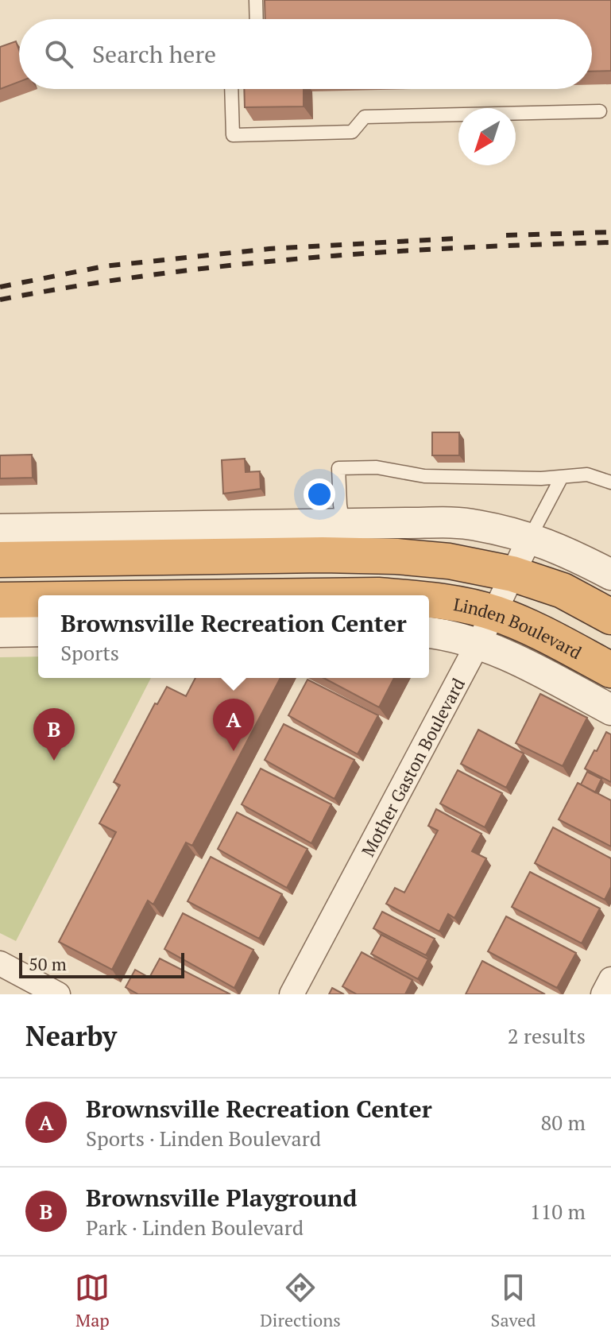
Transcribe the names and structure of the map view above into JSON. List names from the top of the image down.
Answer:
{
  "streets": {
    "highway": ["Linden Boulevard"],
    "street": ["Mother Gaston Boulevard"]
  },
  "crossings": [
    ["Linden Boulevard", "Mother Gaston Boulevard"]
  ],
  "scale_bar": "50 m",
  "north": "bottom left",
  "page": {
    "search": "Search here",
    "popup": ["Brownsville Recreation Center", "Sports"],
    "pins": ["A", "B"],
    "scale": "50 m",
    "heading": ["Nearby", "2 results"],
    "list": [
      {
        "mark": "A",
        "name": "Brownsville Recreation Center",
        "note": "Sports · Linden Boulevard",
        "value": "80 m"
      },
      {
        "mark": "B",
        "name": "Brownsville Playground",
        "note": "Park · Linden Boulevard",
        "value": "110 m"
      }
    ],
    "nav": ["Map", "Directions", "Saved"]
  }
}
